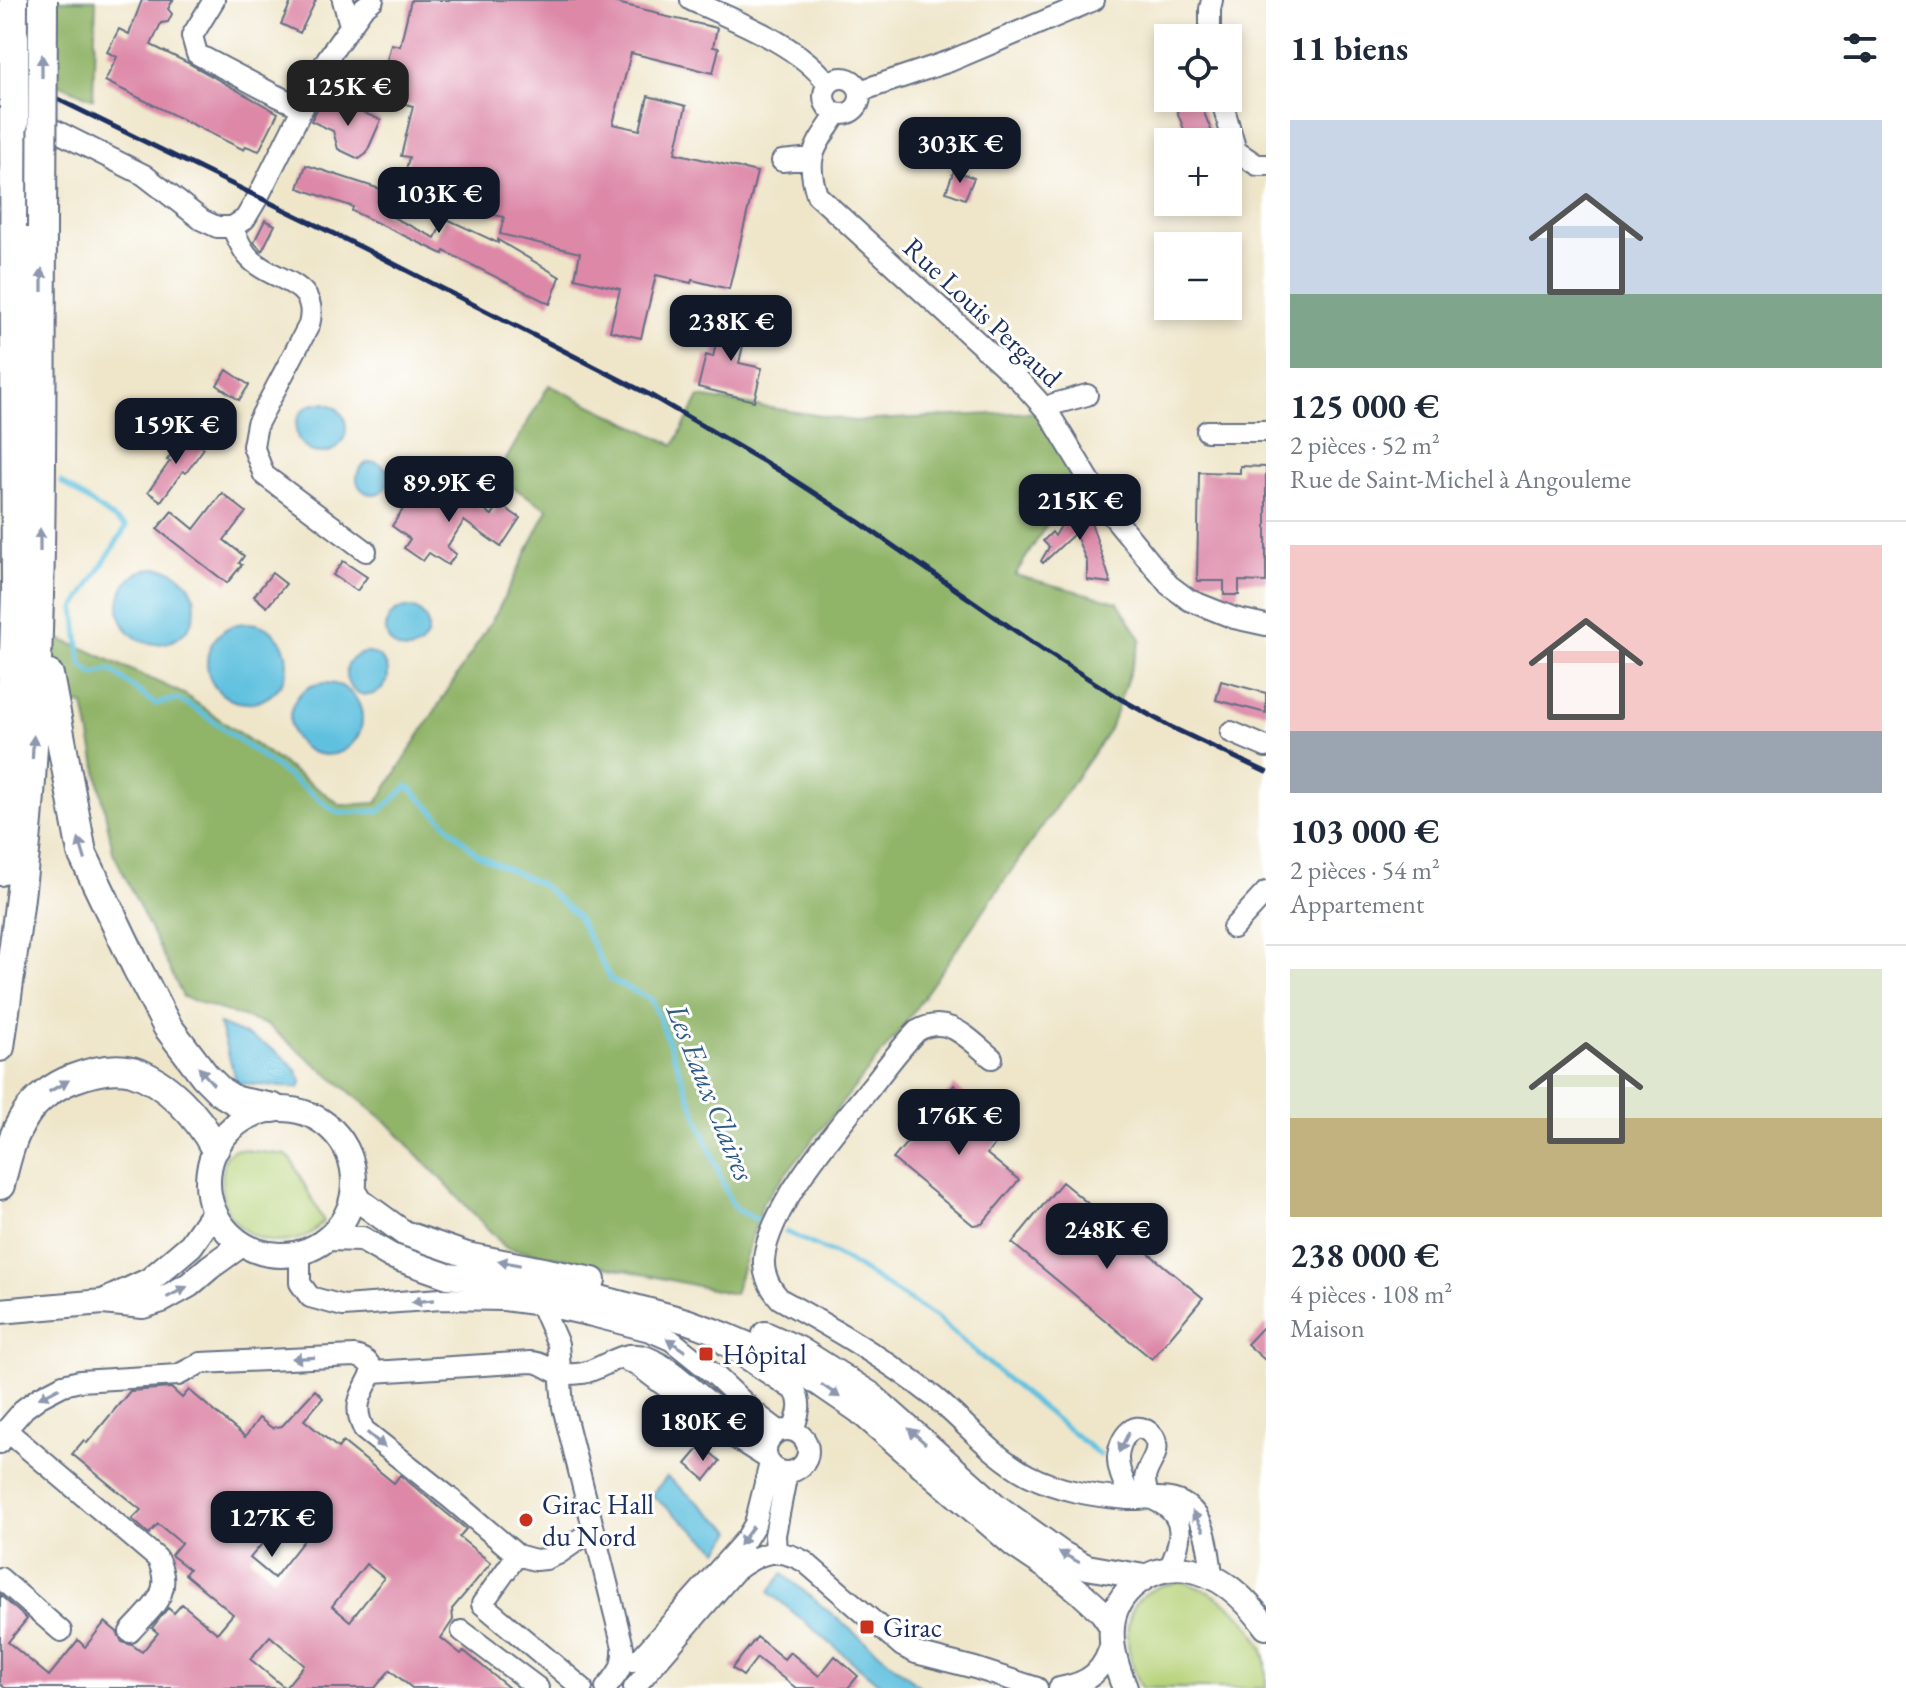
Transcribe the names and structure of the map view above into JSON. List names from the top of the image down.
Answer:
{
  "streets": {
    "street": ["Rue Louis Pergaud"]
  },
  "water": ["Les Eaux Claires"],
  "places": {
    "transit": ["Hôpital", "Girac"],
    "other": ["Girac Hall du Nord"]
  },
  "page": {
    "heading": "11 biens",
    "map_buttons": ["+", "−"],
    "price": [
      "125K €",
      "303K €",
      "103K €",
      "238K €",
      "159K €",
      "89.9K €",
      "215K €",
      "176K €",
      "248K €",
      "180K €",
      "127K €"
    ],
    "list": [
      {
        "name": "125 000 €",
        "note": "2 pièces · 52 m² · Rue de Saint-Michel à Angouleme"
      },
      {
        "name": "103 000 €",
        "note": "2 pièces · 54 m² · Appartement"
      },
      {
        "name": "238 000 €",
        "note": "4 pièces · 108 m² · Maison"
      }
    ]
  }
}
